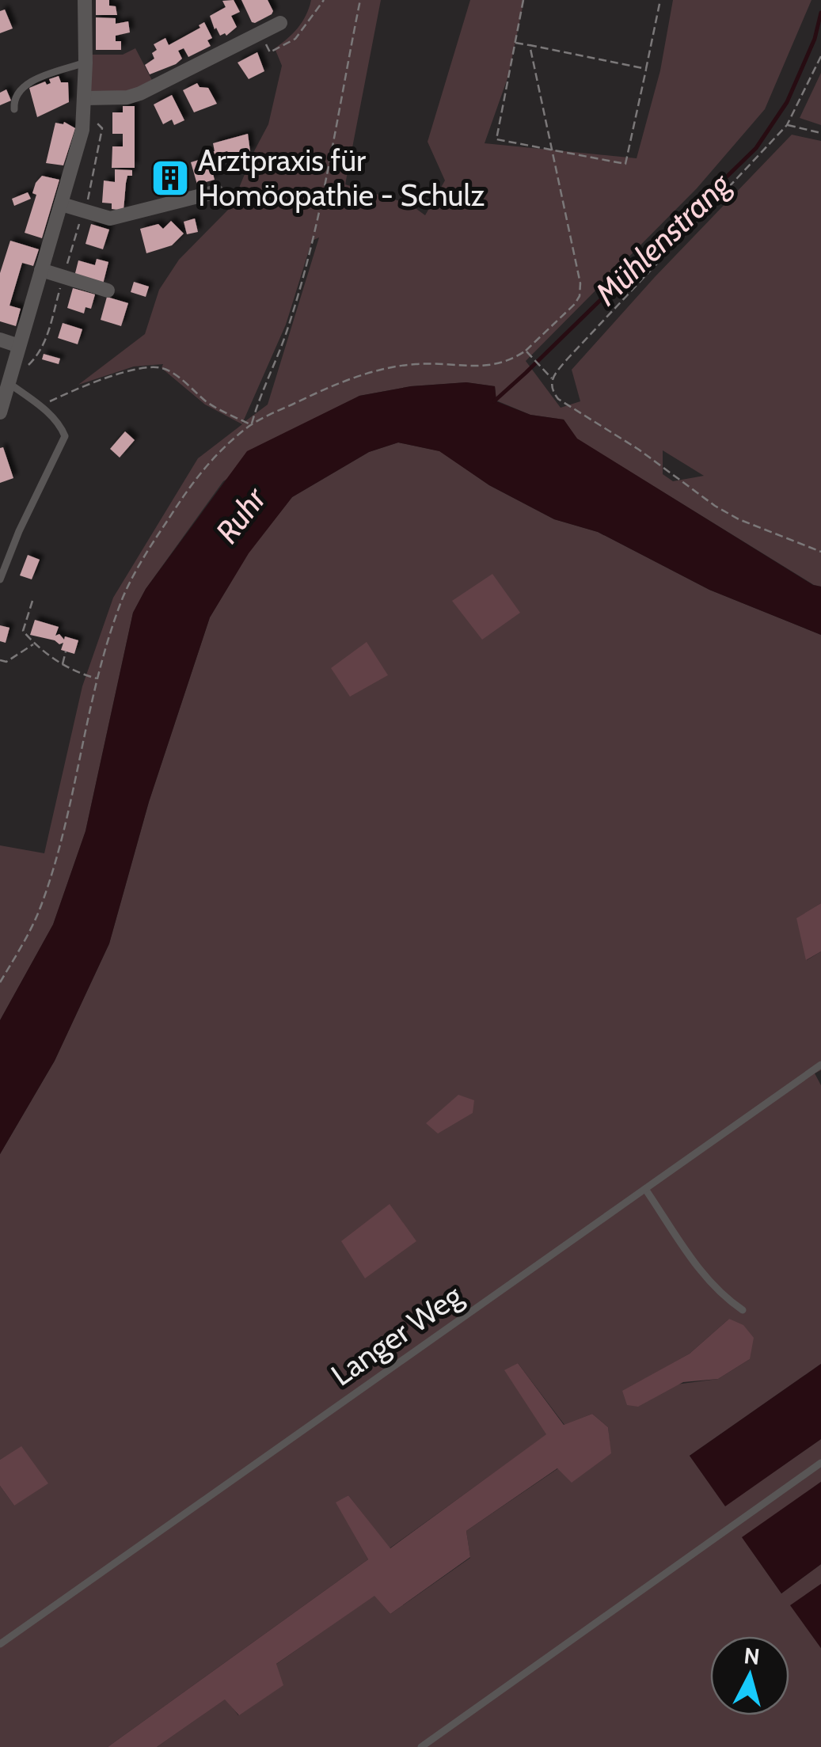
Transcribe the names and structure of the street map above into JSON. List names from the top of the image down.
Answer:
{
  "streets": {
    "lane": ["Langer Weg"]
  },
  "water": ["Mühlenstrang", "Ruhr"],
  "places": {
    "building": ["Arztpraxis für Homöopathie - Schulz"]
  },
  "north": "top"
}
